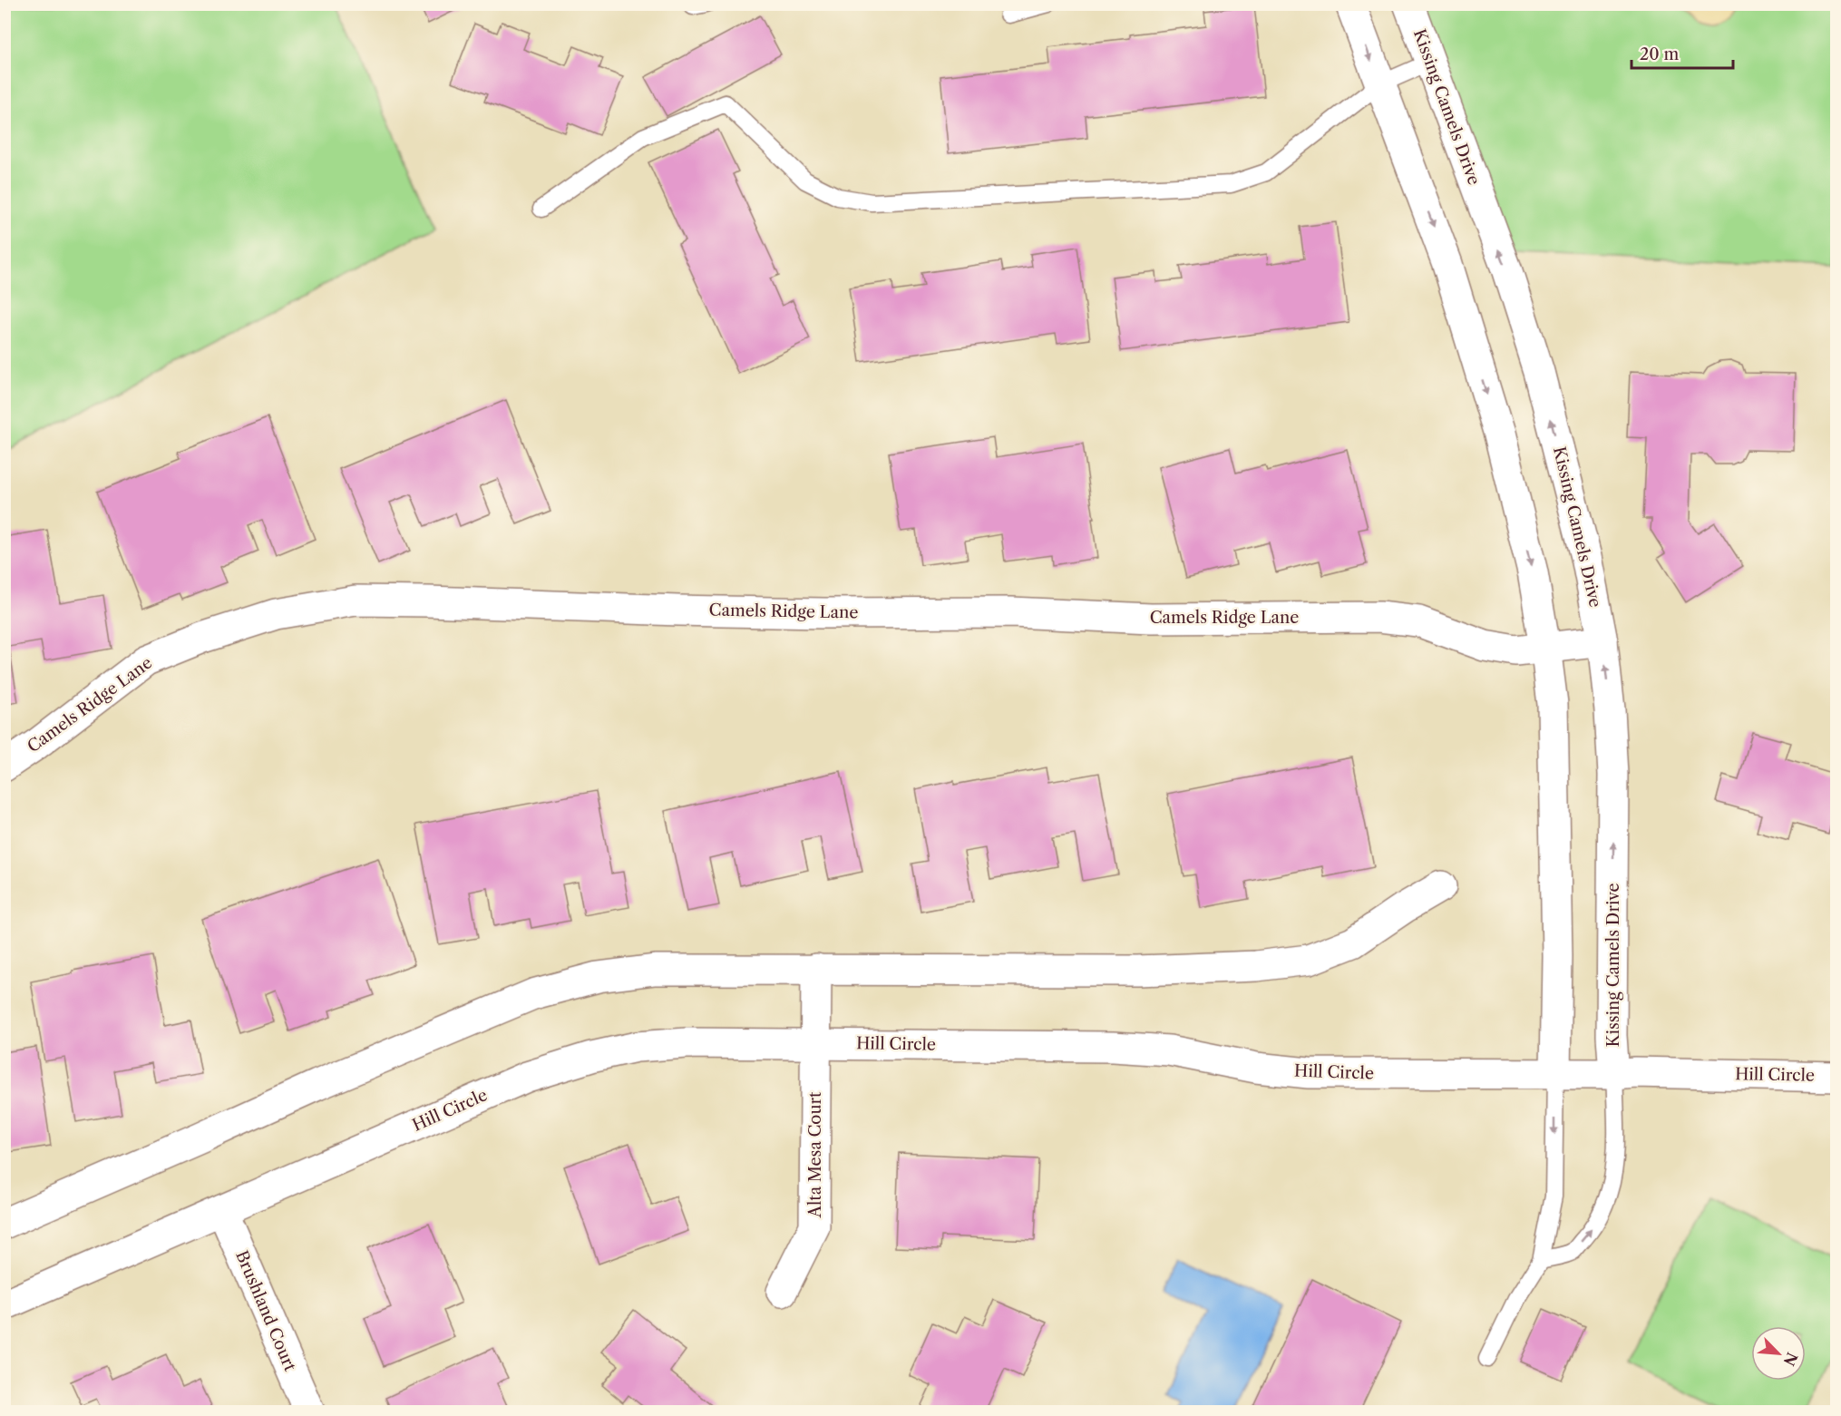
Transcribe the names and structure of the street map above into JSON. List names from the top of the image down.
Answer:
{
  "streets": {
    "street": [
      "Kissing Camels Drive",
      "Camels Ridge Lane",
      "Hill Circle",
      "Alta Mesa Court",
      "Brushland Court"
    ]
  },
  "crossings": [
    ["Kissing Camels Drive", "Camels Ridge Lane"],
    ["Kissing Camels Drive", "Hill Circle"],
    ["Hill Circle", "Alta Mesa Court"],
    ["Hill Circle", "Brushland Court"]
  ],
  "scale_bar": "20 m",
  "north": "bottom right"
}
